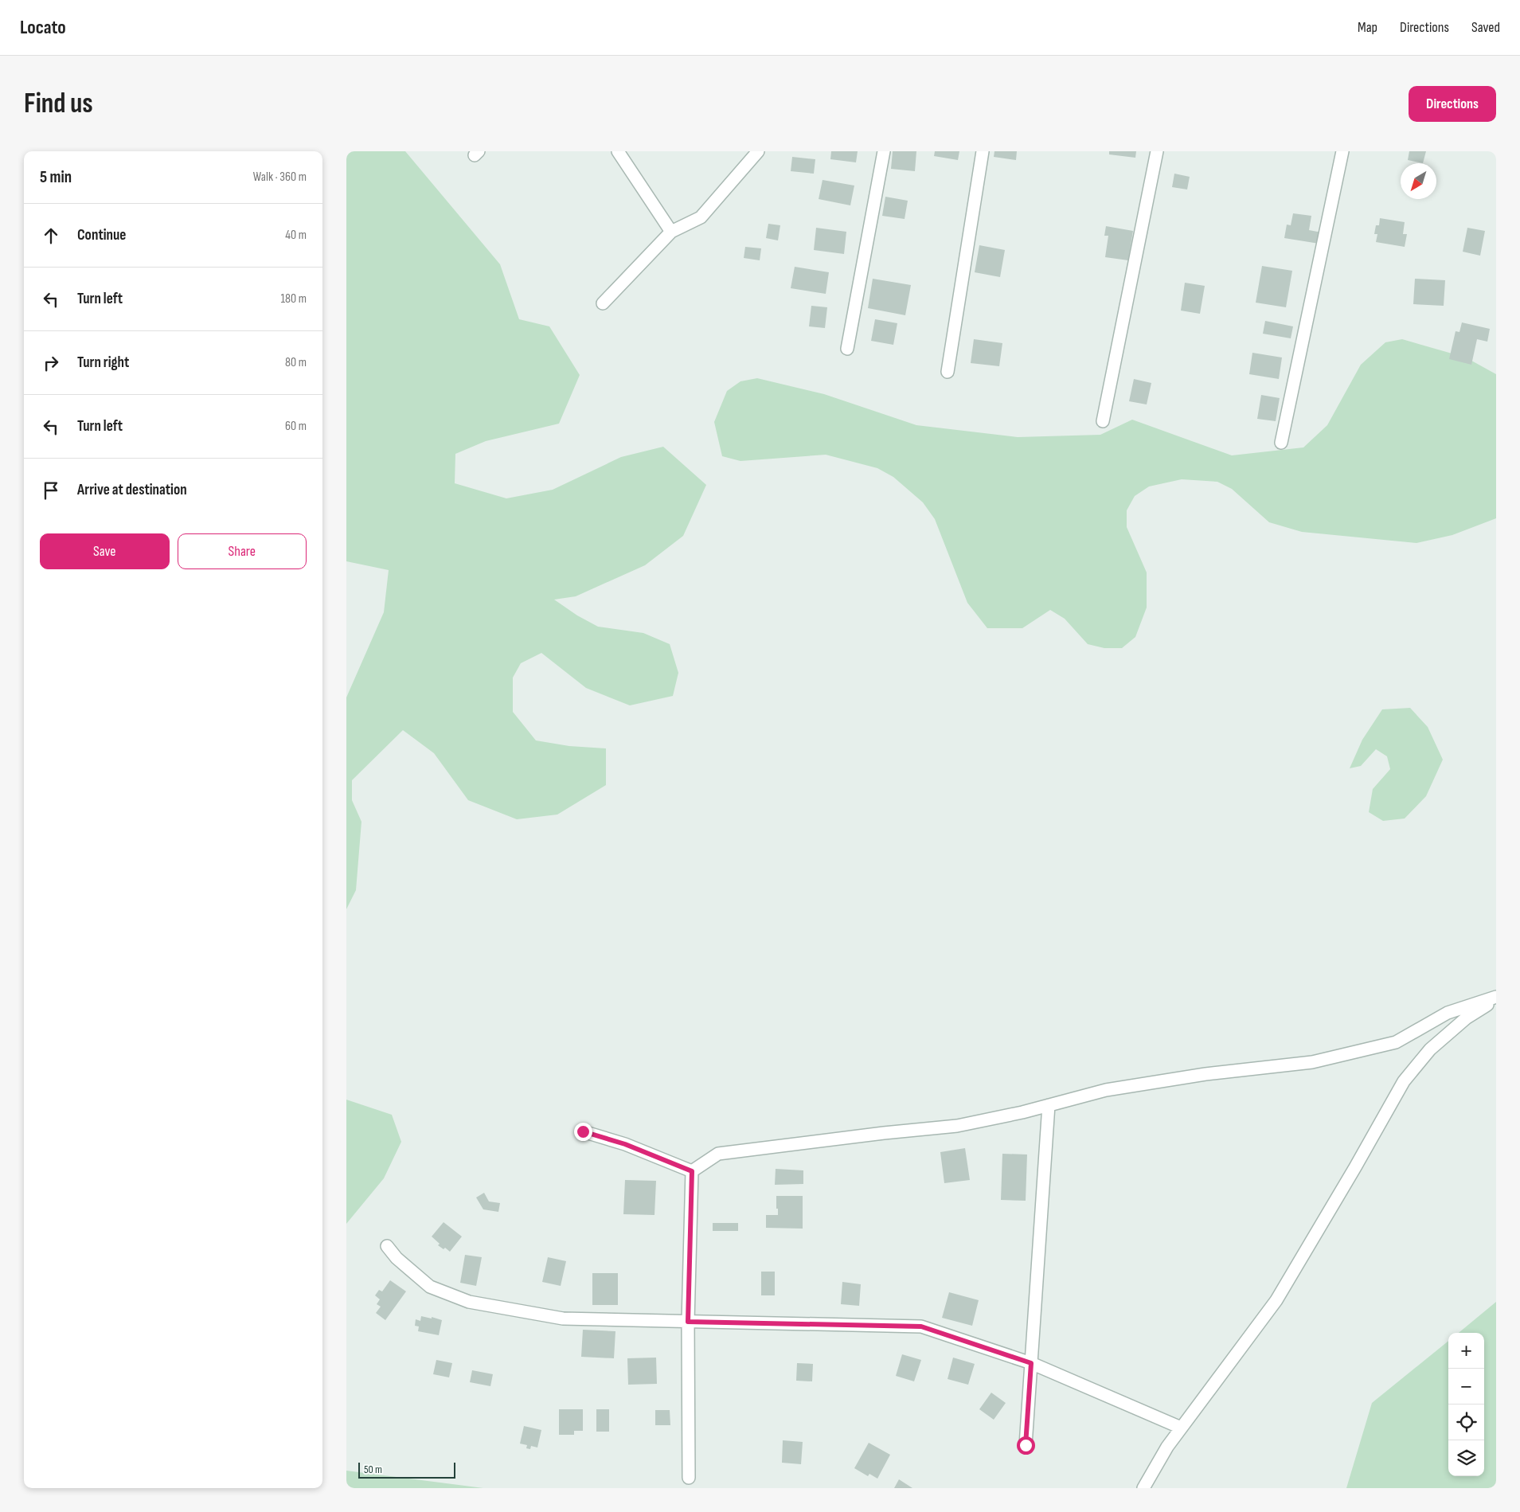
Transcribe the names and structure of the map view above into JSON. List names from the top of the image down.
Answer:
{
  "scale_bar": "50 m",
  "north": "bottom left",
  "page": {
    "header": "Locato",
    "nav": ["Map", "Directions", "Saved"],
    "buttons": [
      "Directions",
      ["Save", "Share"]
    ],
    "title": "Find us",
    "heading": ["5 min", "Walk · 360 m"],
    "list": [
      ["Continue", "40 m"],
      ["Turn left", "180 m"],
      ["Turn right", "80 m"],
      ["Turn left", "60 m"],
      "Arrive at destination"
    ],
    "map_buttons": ["+", "−"],
    "scale": "50 m"
  }
}
